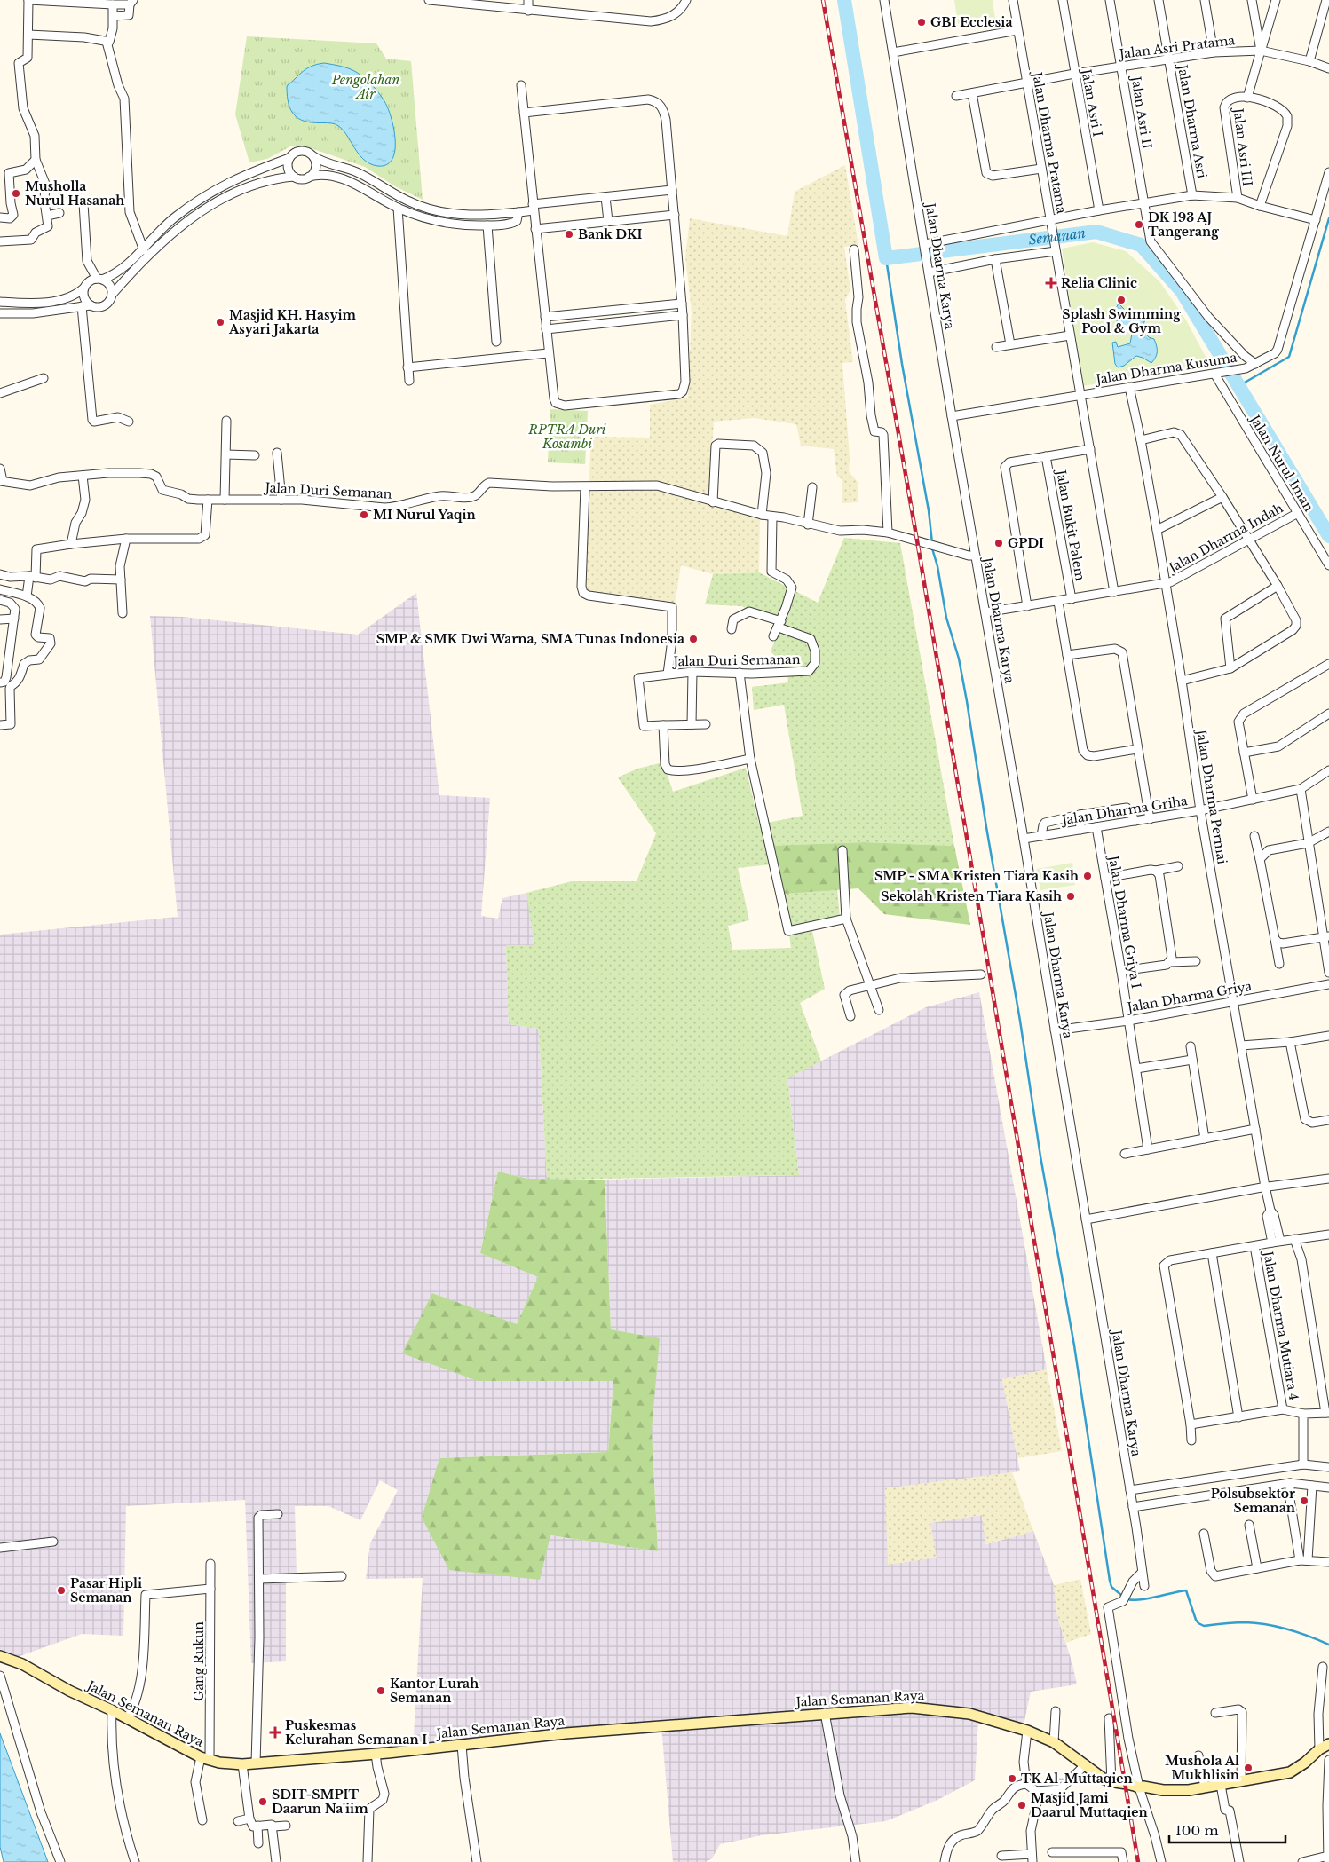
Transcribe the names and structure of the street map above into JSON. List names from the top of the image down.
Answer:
{
  "streets": {
    "street": [
      "Jalan Asri Pratama",
      "Jalan Asri I",
      "Jalan Asri II",
      "Jalan Dharma Asri",
      "Jalan Dharma Pratama",
      "Jalan Asri III",
      "Jalan Dharma Karya",
      "Jalan Dharma Kusuma",
      "Jalan Nurul Iman",
      "Jalan Duri Semanan",
      "Jalan Bukit Palem",
      "Jalan Dharma Indah",
      "Jalan Dharma Permai",
      "Jalan Dharma Griha",
      "Jalan Dharma Griya I",
      "Jalan Dharma Griya",
      "Jalan Dharma Mutiara 4",
      "Gang Rukun",
      "Jalan Semanan Raya"
    ]
  },
  "crossings": [
    ["Jalan Asri Pratama", "Jalan Asri I"],
    ["Jalan Asri Pratama", "Jalan Asri II"],
    ["Jalan Asri Pratama", "Jalan Dharma Asri"],
    ["Jalan Asri Pratama", "Jalan Dharma Pratama"],
    ["Jalan Asri I", "Jalan Dharma Asri"],
    ["Jalan Asri II", "Jalan Dharma Asri"],
    ["Jalan Asri II", "Jalan Dharma Kusuma"],
    ["Jalan Dharma Asri", "Jalan Dharma Pratama"],
    ["Jalan Dharma Asri", "Jalan Asri III"],
    ["Jalan Dharma Asri", "Jalan Dharma Karya"],
    ["Jalan Dharma Asri", "Jalan Dharma Kusuma"],
    ["Jalan Dharma Pratama", "Jalan Dharma Kusuma"],
    ["Jalan Dharma Pratama", "Jalan Bukit Palem"],
    ["Jalan Dharma Karya", "Jalan Dharma Kusuma"],
    ["Jalan Dharma Karya", "Jalan Bukit Palem"],
    ["Jalan Dharma Karya", "Jalan Dharma Griha"],
    ["Jalan Dharma Karya", "Jalan Dharma Griya"],
    ["Jalan Dharma Kusuma", "Jalan Nurul Iman"],
    ["Jalan Dharma Kusuma", "Jalan Dharma Permai"],
    ["Jalan Nurul Iman", "Jalan Dharma Indah"],
    ["Jalan Bukit Palem", "Jalan Dharma Indah"],
    ["Jalan Bukit Palem", "Jalan Dharma Permai"],
    ["Jalan Dharma Indah", "Jalan Dharma Permai"],
    ["Jalan Dharma Permai", "Jalan Dharma Griha"],
    ["Jalan Dharma Permai", "Jalan Dharma Griya"],
    ["Jalan Dharma Griha", "Jalan Dharma Griya I"],
    ["Jalan Dharma Griya I", "Jalan Dharma Griya"],
    ["Gang Rukun", "Jalan Semanan Raya"]
  ],
  "water": ["Semanan"],
  "parks": ["Pengolahan Air", "RPTRA Duri Kosambi"],
  "places": {
    "other": [
      "GBI Ecclesia",
      "Musholla Nurul Hasanah",
      "DK 193 AJ Tangerang",
      "Bank DKI",
      "Splash Swimming Pool & Gym",
      "Masjid KH. Hasyim Asyari Jakarta",
      "MI Nurul Yaqin",
      "GPDI",
      "SMP & SMK Dwi Warna, SMA Tunas Indonesia",
      "SMP - SMA Kristen Tiara Kasih",
      "Sekolah Kristen Tiara Kasih",
      "Polsubsektor Semanan",
      "Pasar Hipli Semanan",
      "Kantor Lurah Semanan",
      "Mushola Al Mukhlisin",
      "TK Al-Muttaqien",
      "SDIT-SMPIT Daarun Na'iim",
      "Masjid Jami Daarul Muttaqien"
    ],
    "health": ["Relia Clinic", "Puskesmas Kelurahan Semanan I"]
  },
  "scale_bar": "100 m"
}
